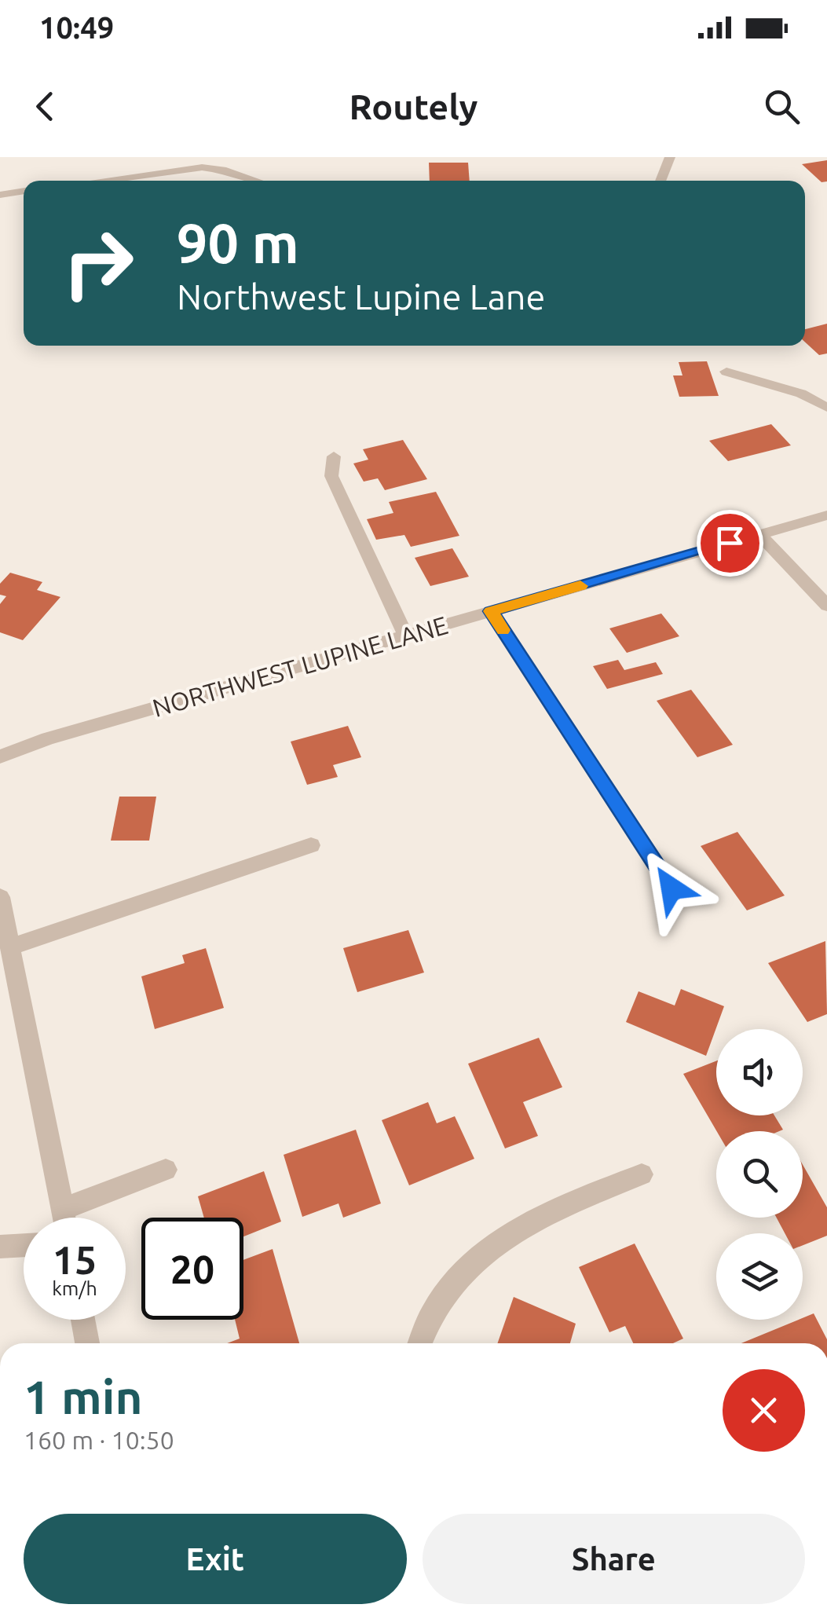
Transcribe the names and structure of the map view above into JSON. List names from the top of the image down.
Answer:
{
  "streets": {
    "street": ["NORTHWEST LUPINE LANE"]
  },
  "page": {
    "status": "10:49",
    "header": "Routely",
    "turn": ["90 m", "Northwest Lupine Lane"],
    "speed": "15 km/h",
    "limit": "20",
    "heading": ["1 min", "160 m · 10:50"],
    "buttons": ["Exit", "Share"]
  }
}
